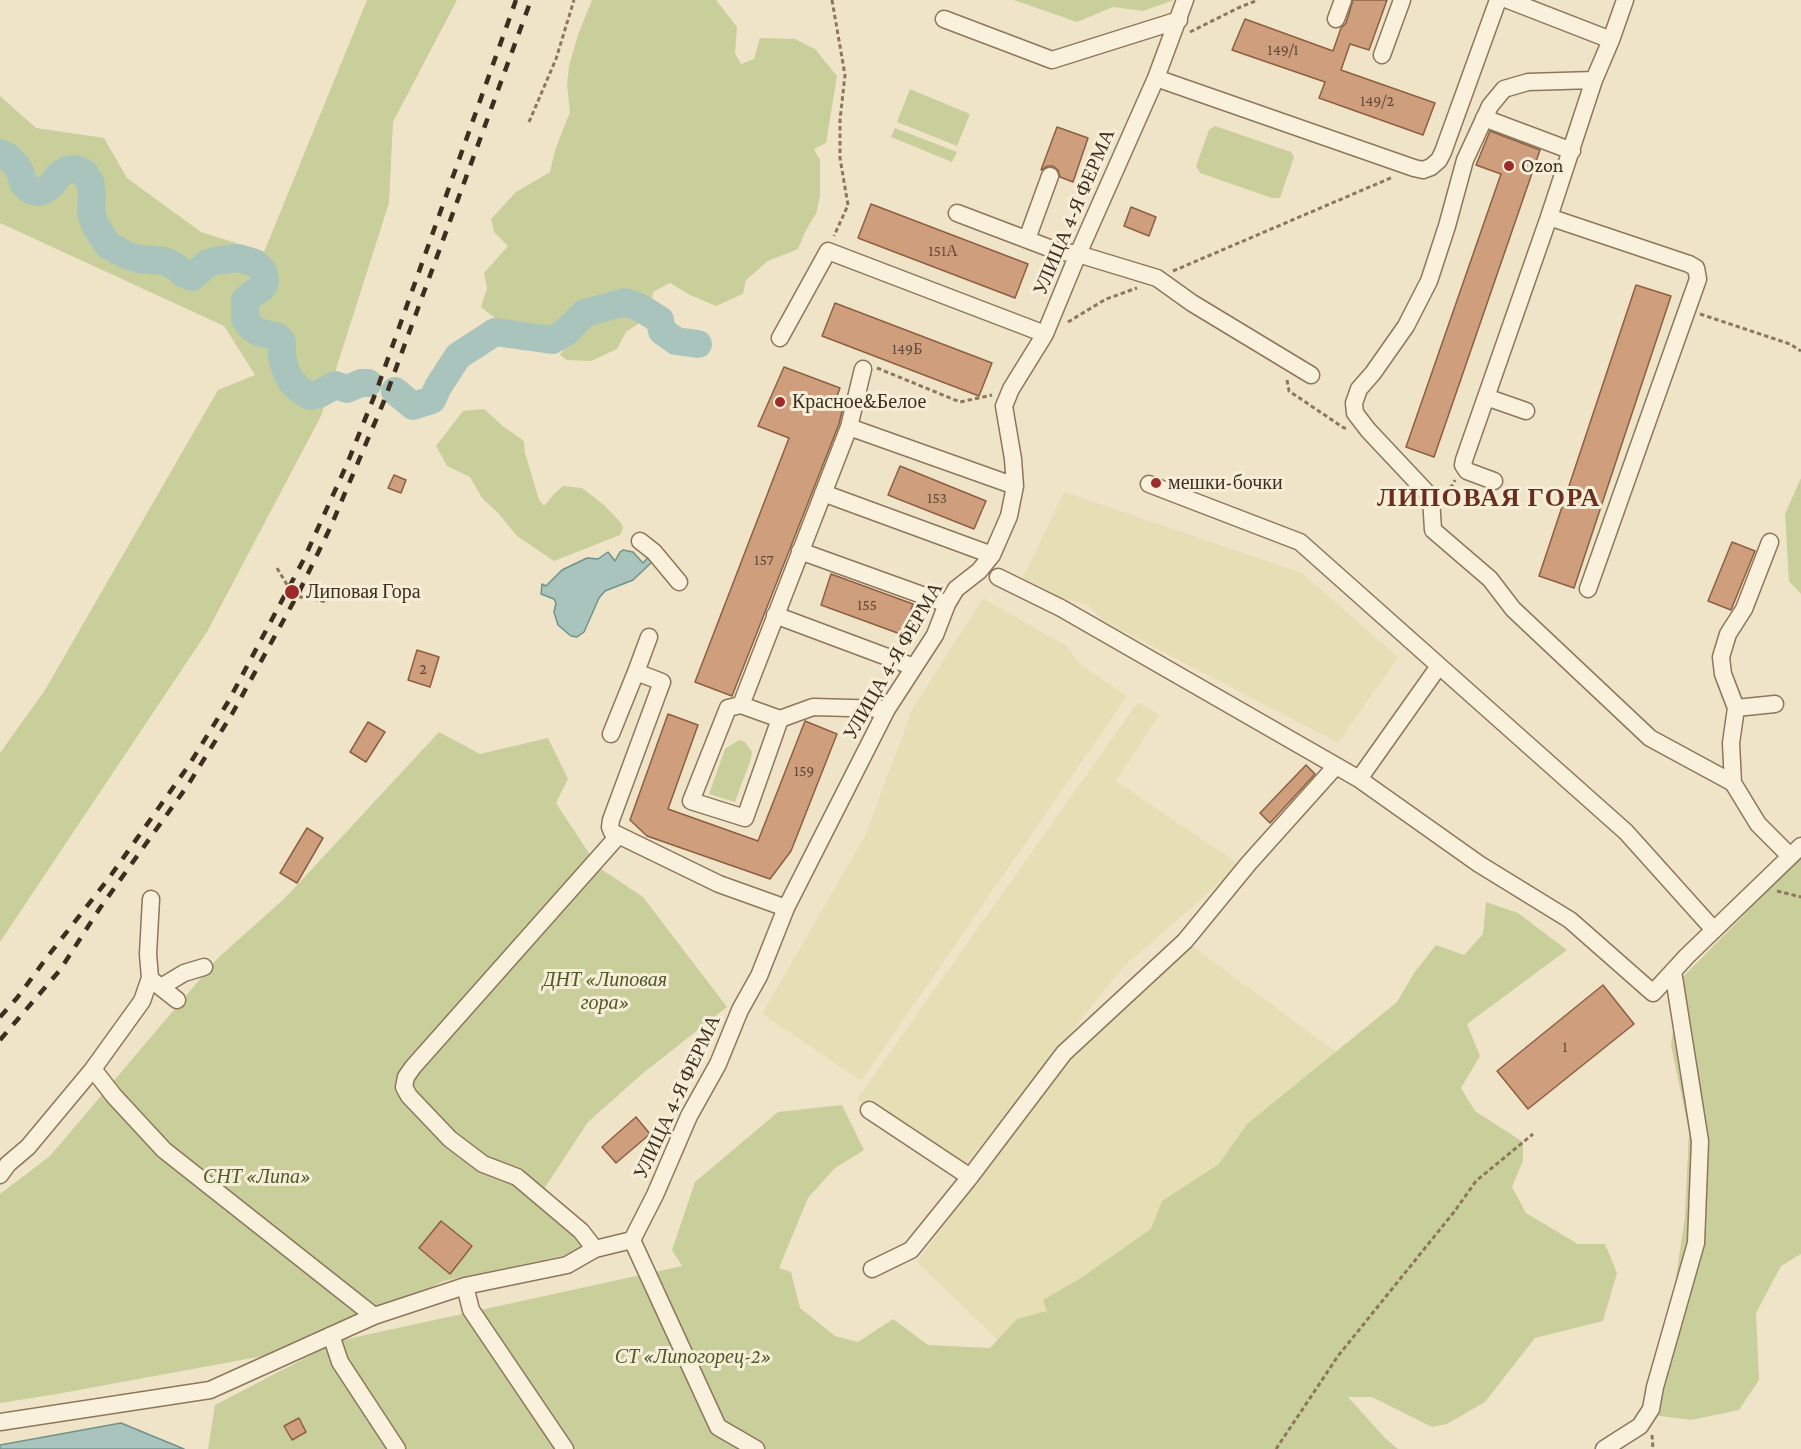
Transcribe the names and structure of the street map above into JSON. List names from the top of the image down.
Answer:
{
  "streets": {
    "street": ["УЛИЦА 4-Я ФЕРМА"]
  },
  "districts": ["ЛИПОВАЯ ГОРА"],
  "parks": ["ДНТ «Липовая гора»", "СНТ «Липа»", "СТ «Липогорец-2»"],
  "places": [
    "Ozon",
    "Красное&Белое",
    "мешки-бочки",
    "Липовая Гора"
  ],
  "house_numbers": [
    "149/1",
    "149/2",
    "151А",
    "149Б",
    "153",
    "157",
    "155",
    "2",
    "159",
    "1"
  ]
}
